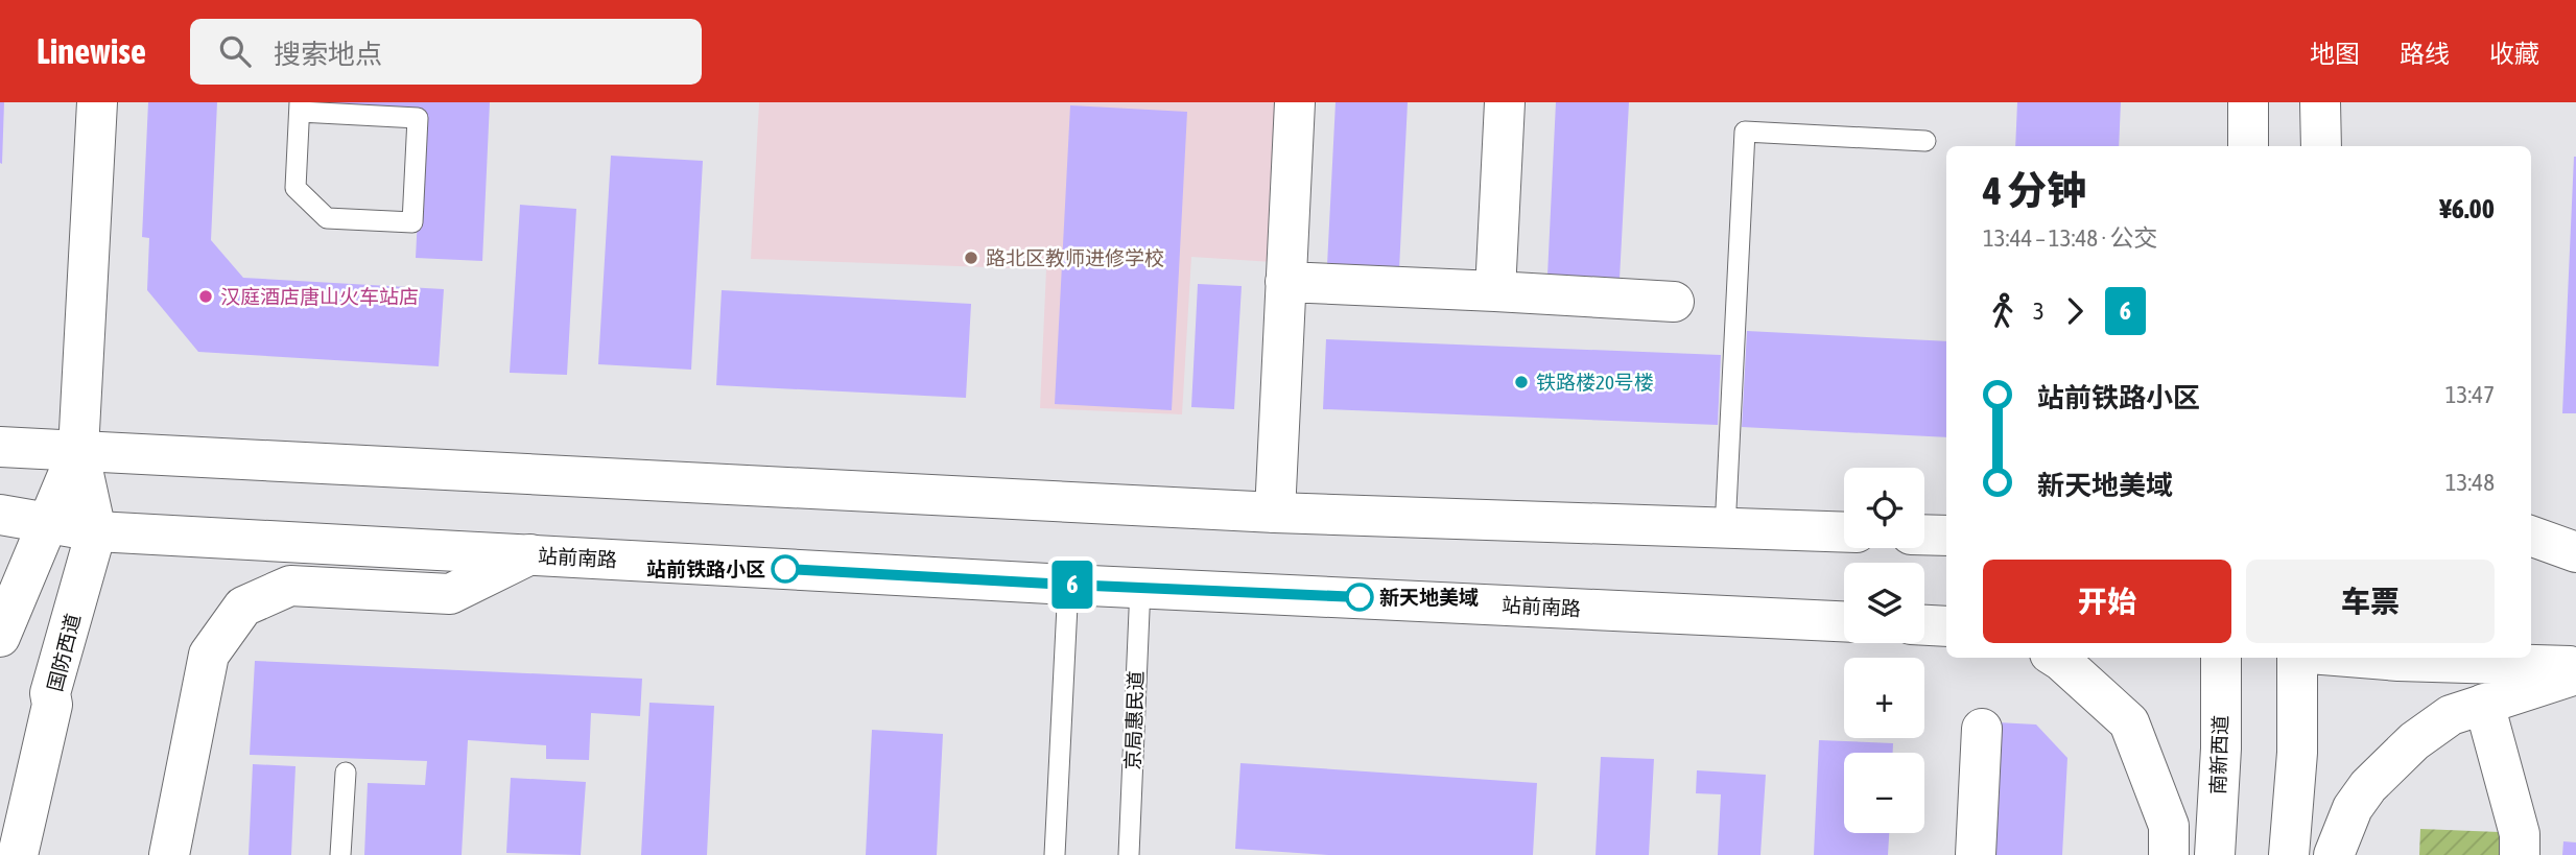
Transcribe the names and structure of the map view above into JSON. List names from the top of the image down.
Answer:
{
  "streets": {
    "main road": ["站前南路", "国防西道", "南新西道"],
    "lane": ["京局惠民道"]
  },
  "crossings": [
    ["站前南路", "国防西道"],
    ["站前南路", "京局惠民道"]
  ],
  "places": [
    "路北区教师进修学校",
    "汉庭酒店唐山火车站店",
    "铁路楼20号楼",
    "站前铁路小区",
    "新天地美域"
  ],
  "lines": ["bus line 6"],
  "page": {
    "header": "Linewise",
    "search": "搜索地点",
    "nav": ["地图", "路线", "收藏"],
    "on_map": "6",
    "heading": ["4 分钟", "13:44 – 13:48 · 公交", "¥6.00"],
    "legs": ["3", "6"],
    "list": [
      {
        "name": "站前铁路小区",
        "value": "13:47"
      },
      {
        "name": "新天地美域",
        "value": "13:48"
      }
    ],
    "map_buttons": ["+", "−"],
    "buttons": ["开始", "车票"]
  }
}
